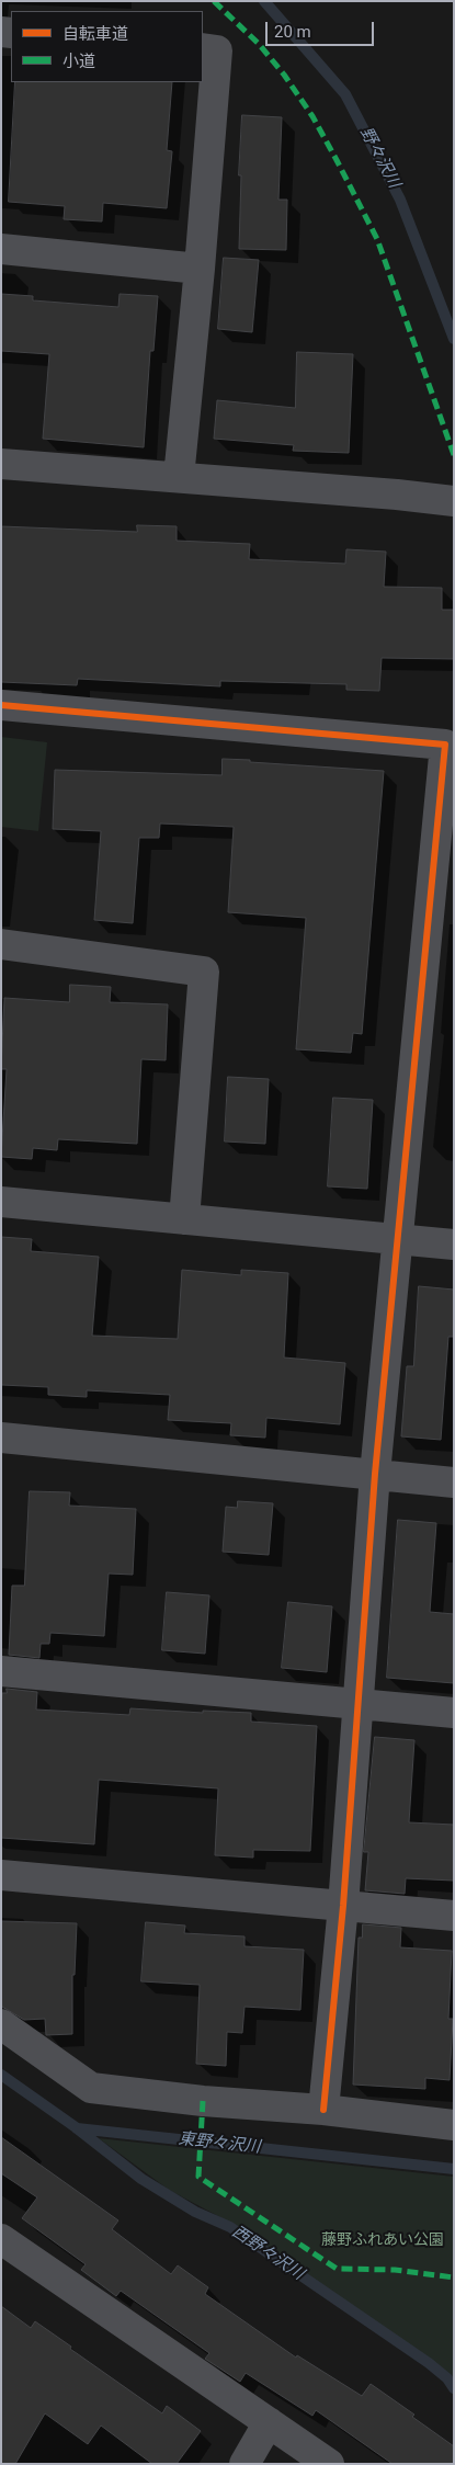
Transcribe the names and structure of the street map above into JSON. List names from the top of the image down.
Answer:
{
  "water": ["野々沢川", "東野々沢川", "西野々沢川"],
  "parks": ["藤野ふれあい公園"],
  "legend": ["自転車道", "小道"],
  "scale_bar": "20 m"
}
